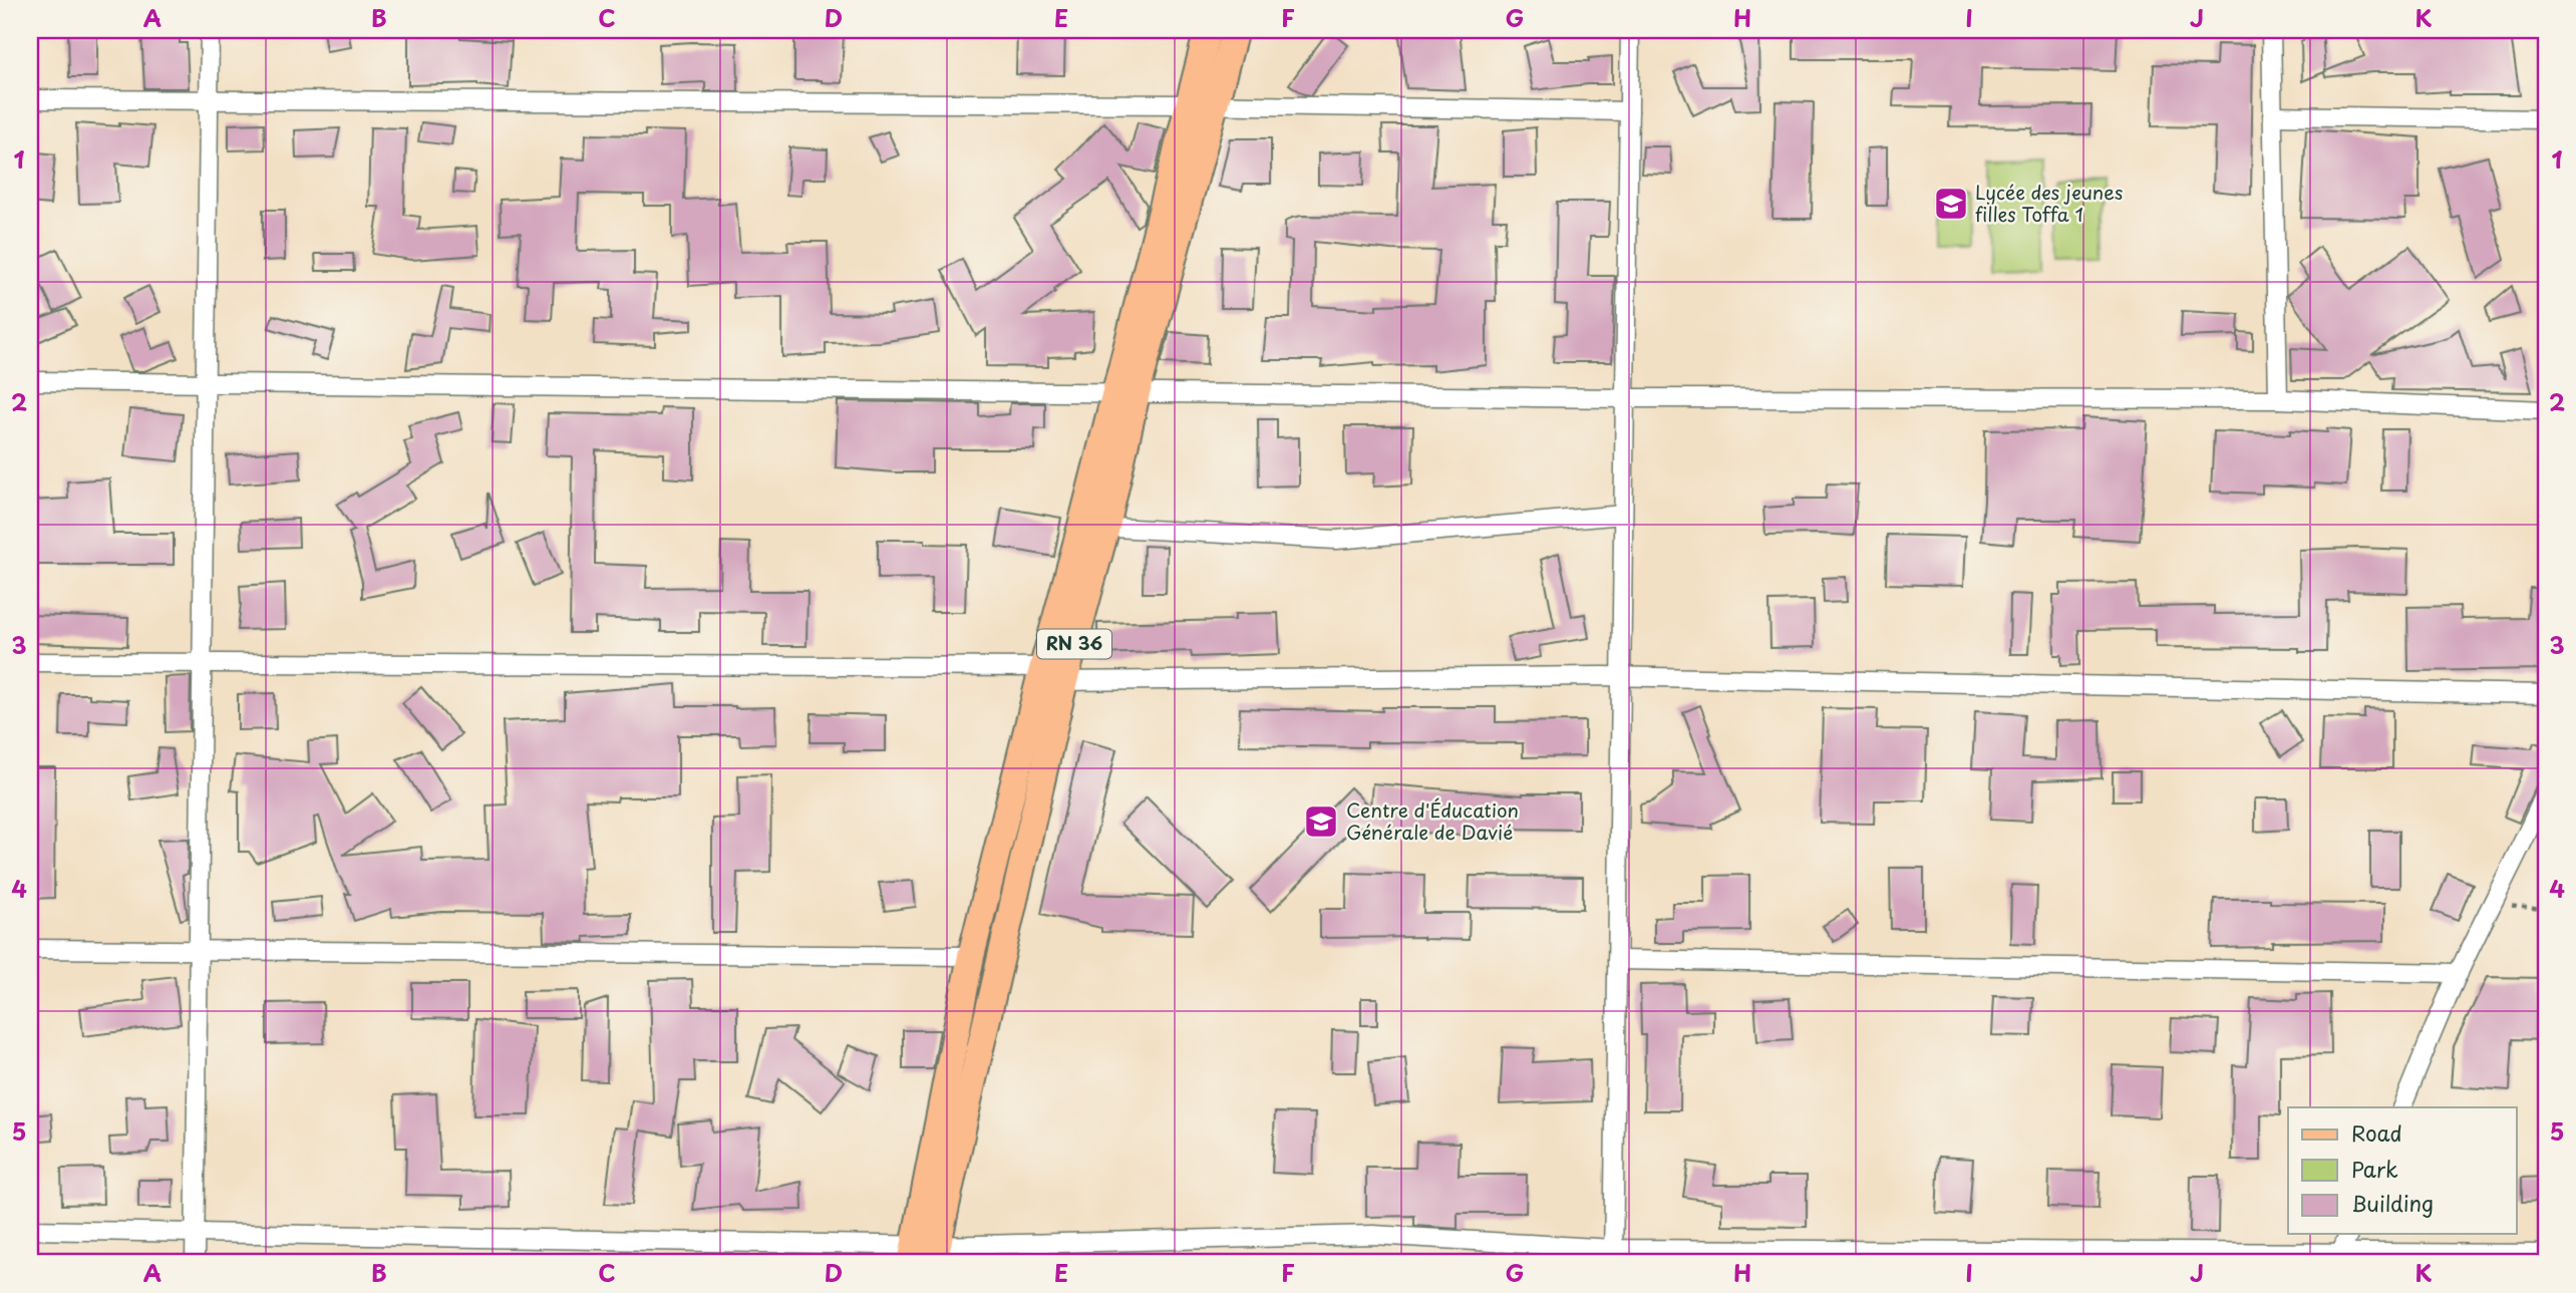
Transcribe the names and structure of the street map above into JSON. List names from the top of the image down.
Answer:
{
  "streets": {
    "main road": ["RN 36"]
  },
  "places": {
    "school or university": ["Lycée des jeunes filles Toffa 1", "Centre d'Éducation Générale de Davié"]
  },
  "legend": ["Road", "Park", "Building"],
  "grid": {
    "columns": [
      "A",
      "B",
      "C",
      "D",
      "E",
      "F",
      "G",
      "H",
      "I",
      "J",
      "K"
    ],
    "rows": [
      "1",
      "2",
      "3",
      "4",
      "5"
    ]
  }
}
